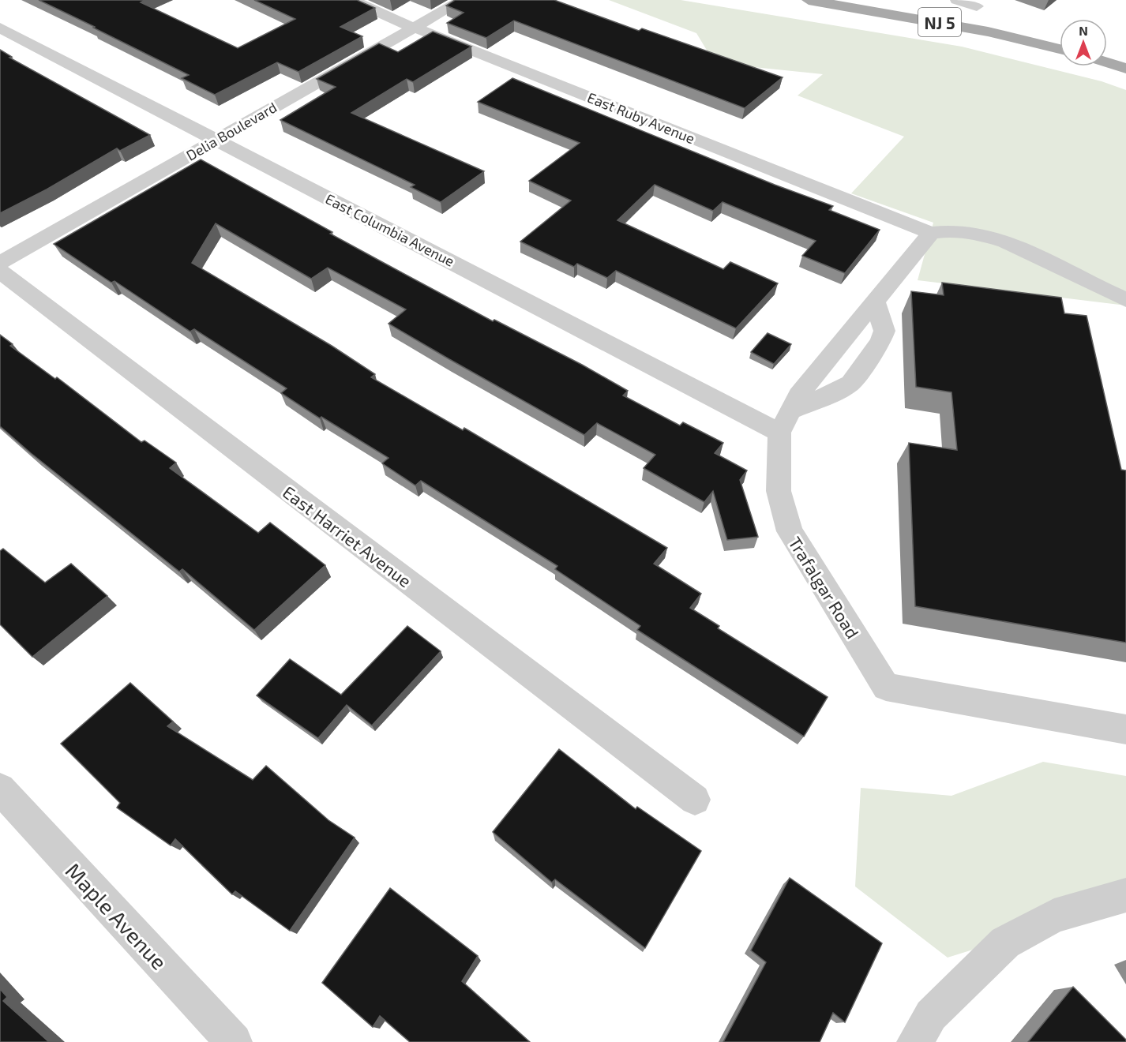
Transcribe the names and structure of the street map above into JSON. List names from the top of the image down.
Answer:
{
  "streets": {
    "main road": ["NJ 5"],
    "street": [
      "East Ruby Avenue",
      "Delia Boulevard",
      "East Columbia Avenue",
      "East Harriet Avenue",
      "Trafalgar Road",
      "Maple Avenue"
    ]
  },
  "crossings": [
    ["East Ruby Avenue", "Delia Boulevard"],
    ["Delia Boulevard", "East Columbia Avenue"],
    ["East Columbia Avenue", "Trafalgar Road"]
  ],
  "north": "top"
}
